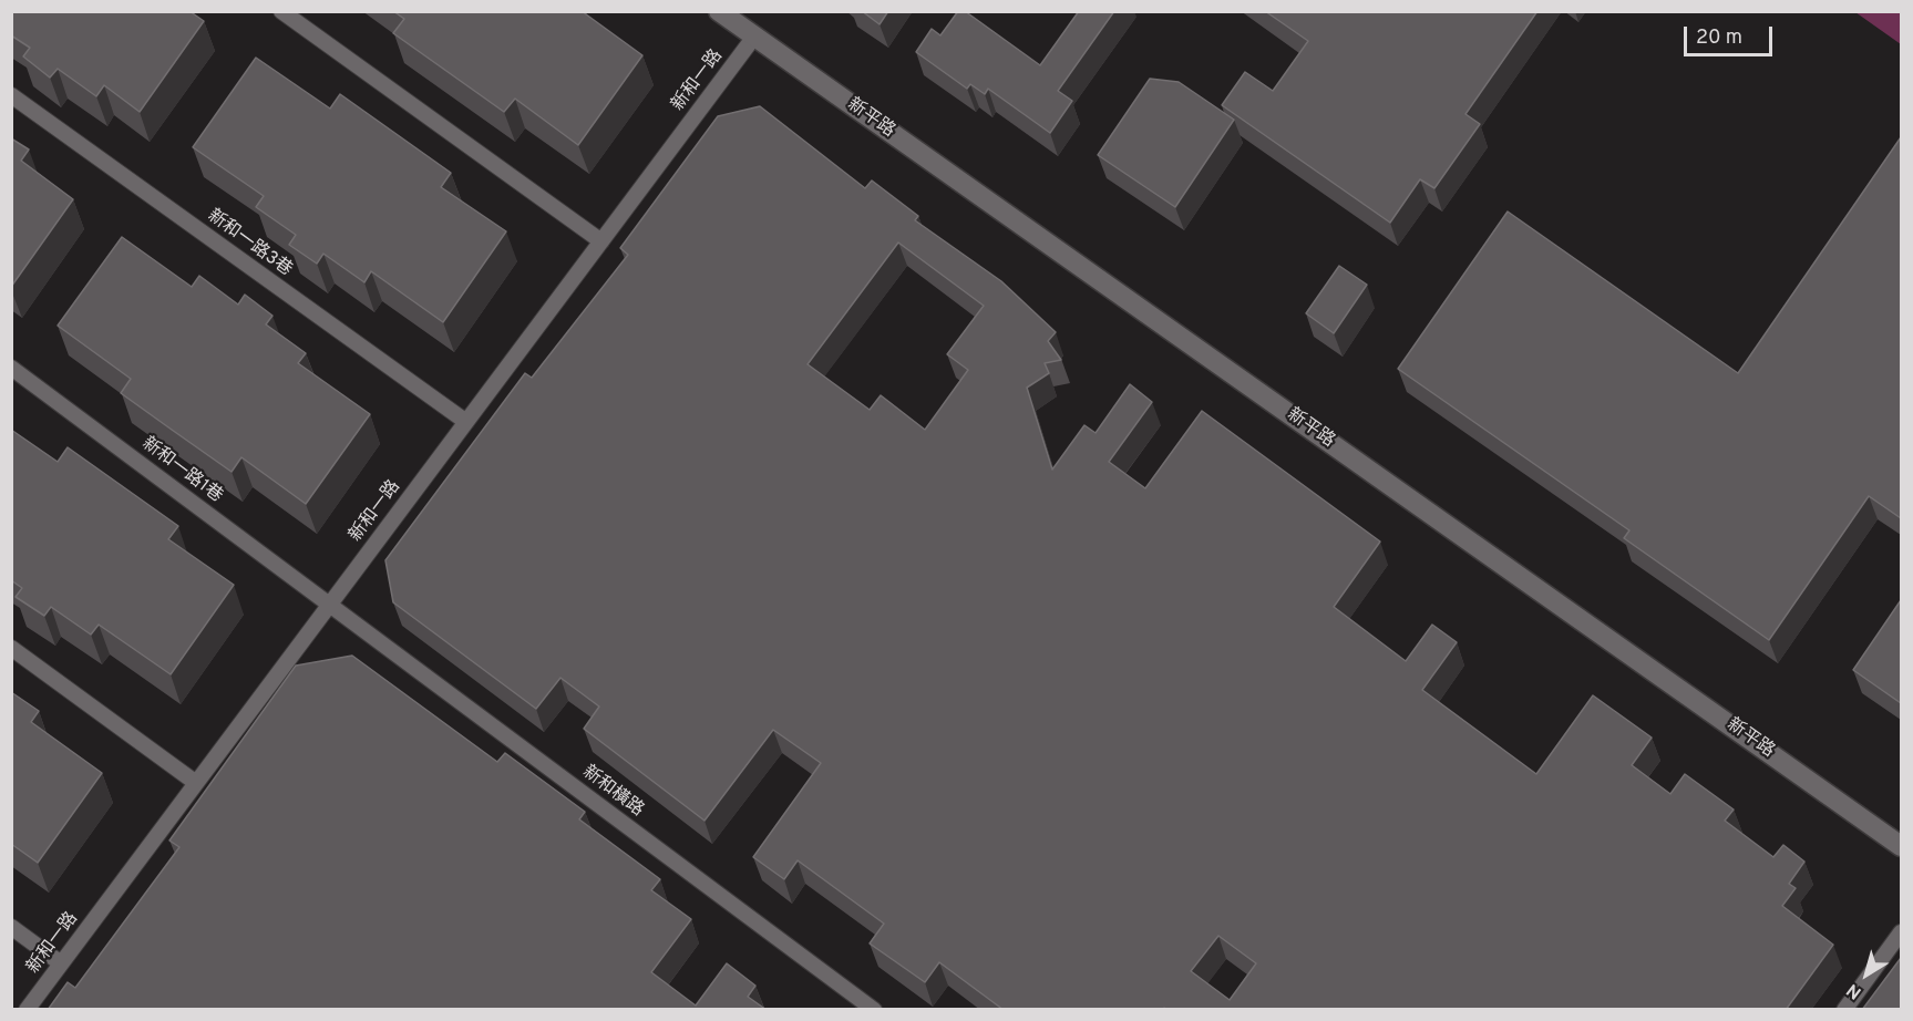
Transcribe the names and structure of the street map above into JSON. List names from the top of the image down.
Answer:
{
  "streets": {
    "street": ["新平路"],
    "lane": [
      "新和一路",
      "新和一路3巷",
      "新和一路1巷",
      "新和橫路"
    ]
  },
  "crossings": [
    ["新和一路", "新平路"],
    ["新和一路", "新和一路3巷"],
    ["新和一路", "新和一路1巷"],
    ["新和一路", "新和橫路"],
    ["新和一路1巷", "新和橫路"]
  ],
  "scale_bar": "20 m",
  "north": "bottom left"
}
